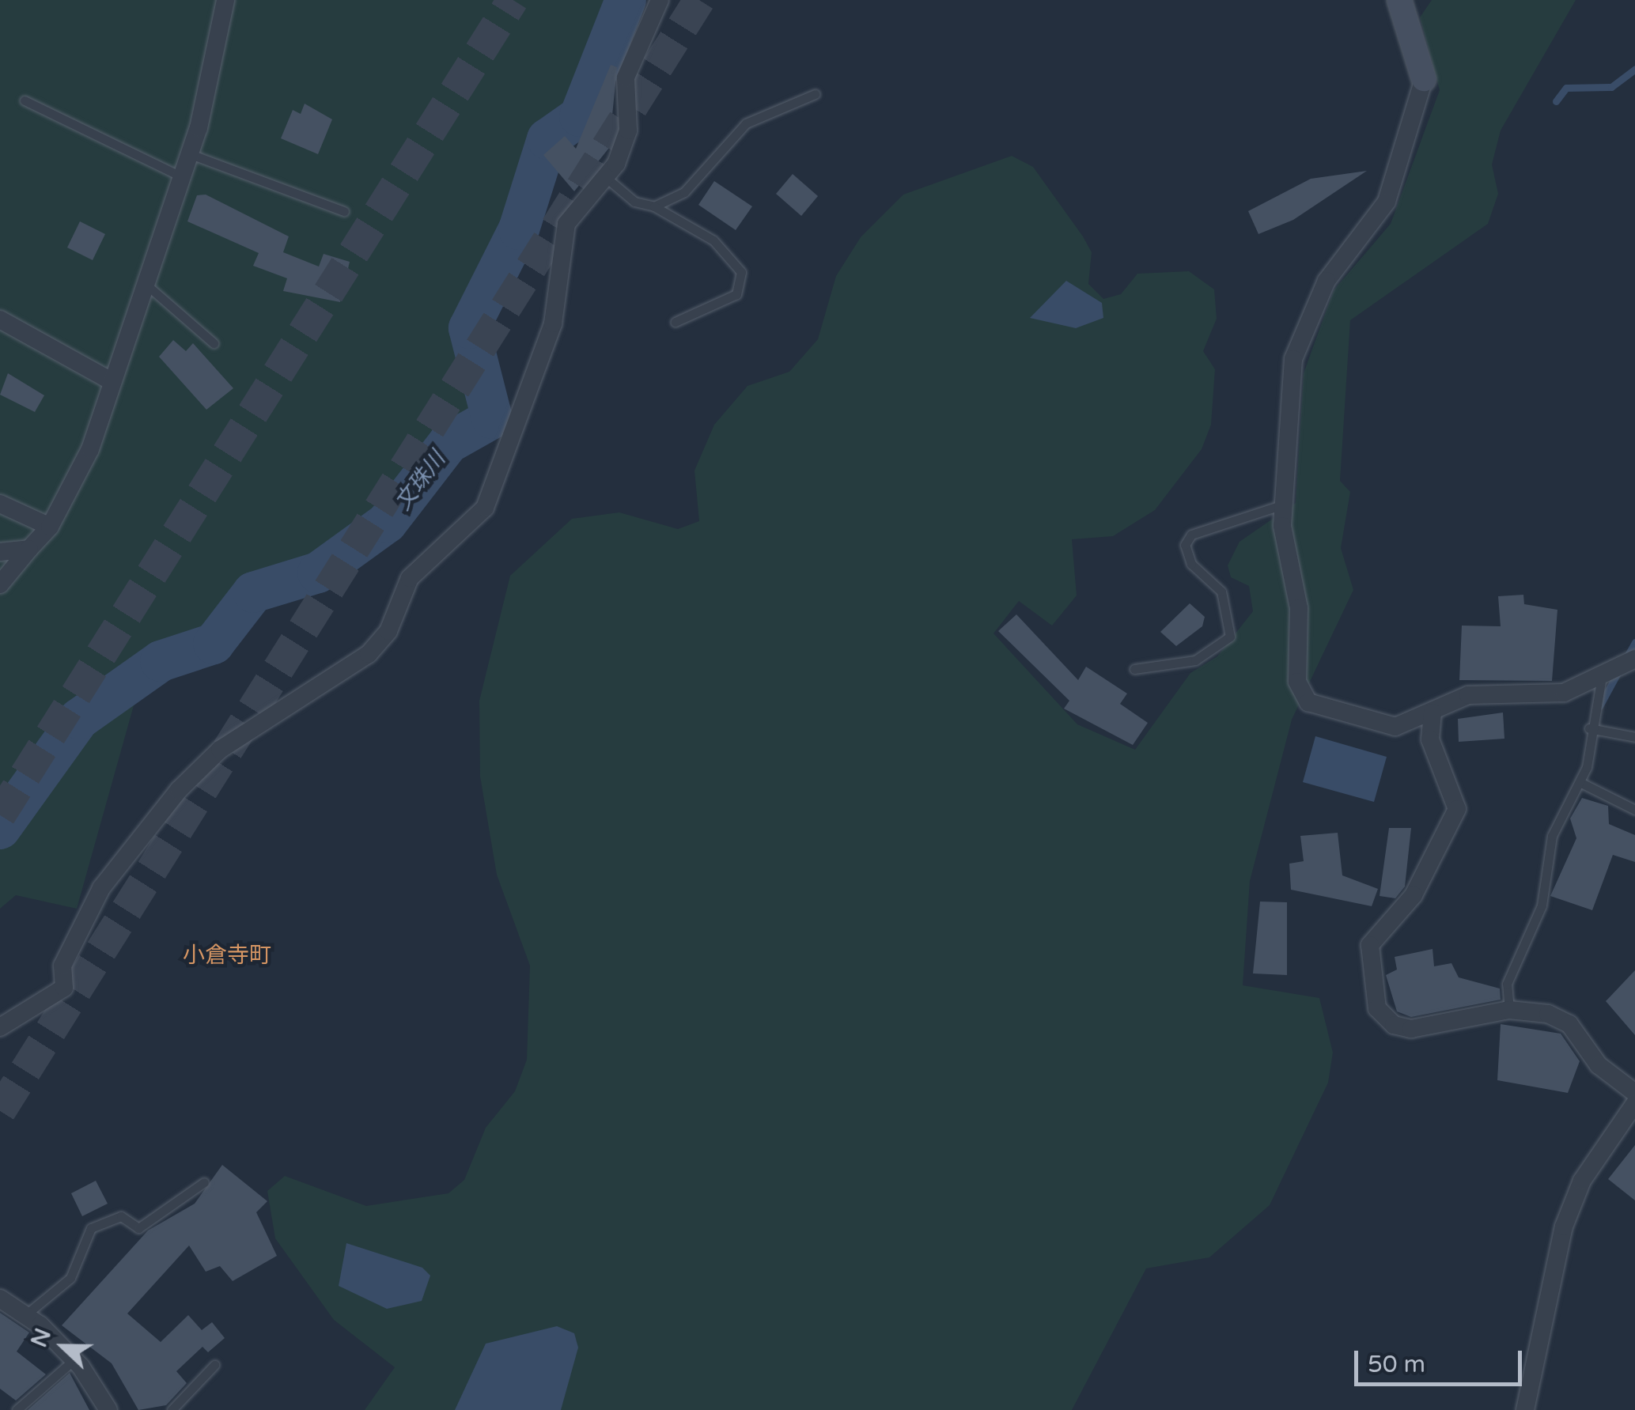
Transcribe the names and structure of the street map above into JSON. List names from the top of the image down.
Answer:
{
  "districts": ["小倉寺町"],
  "water": ["文珠川"],
  "scale_bar": "50 m",
  "north": "left"
}
